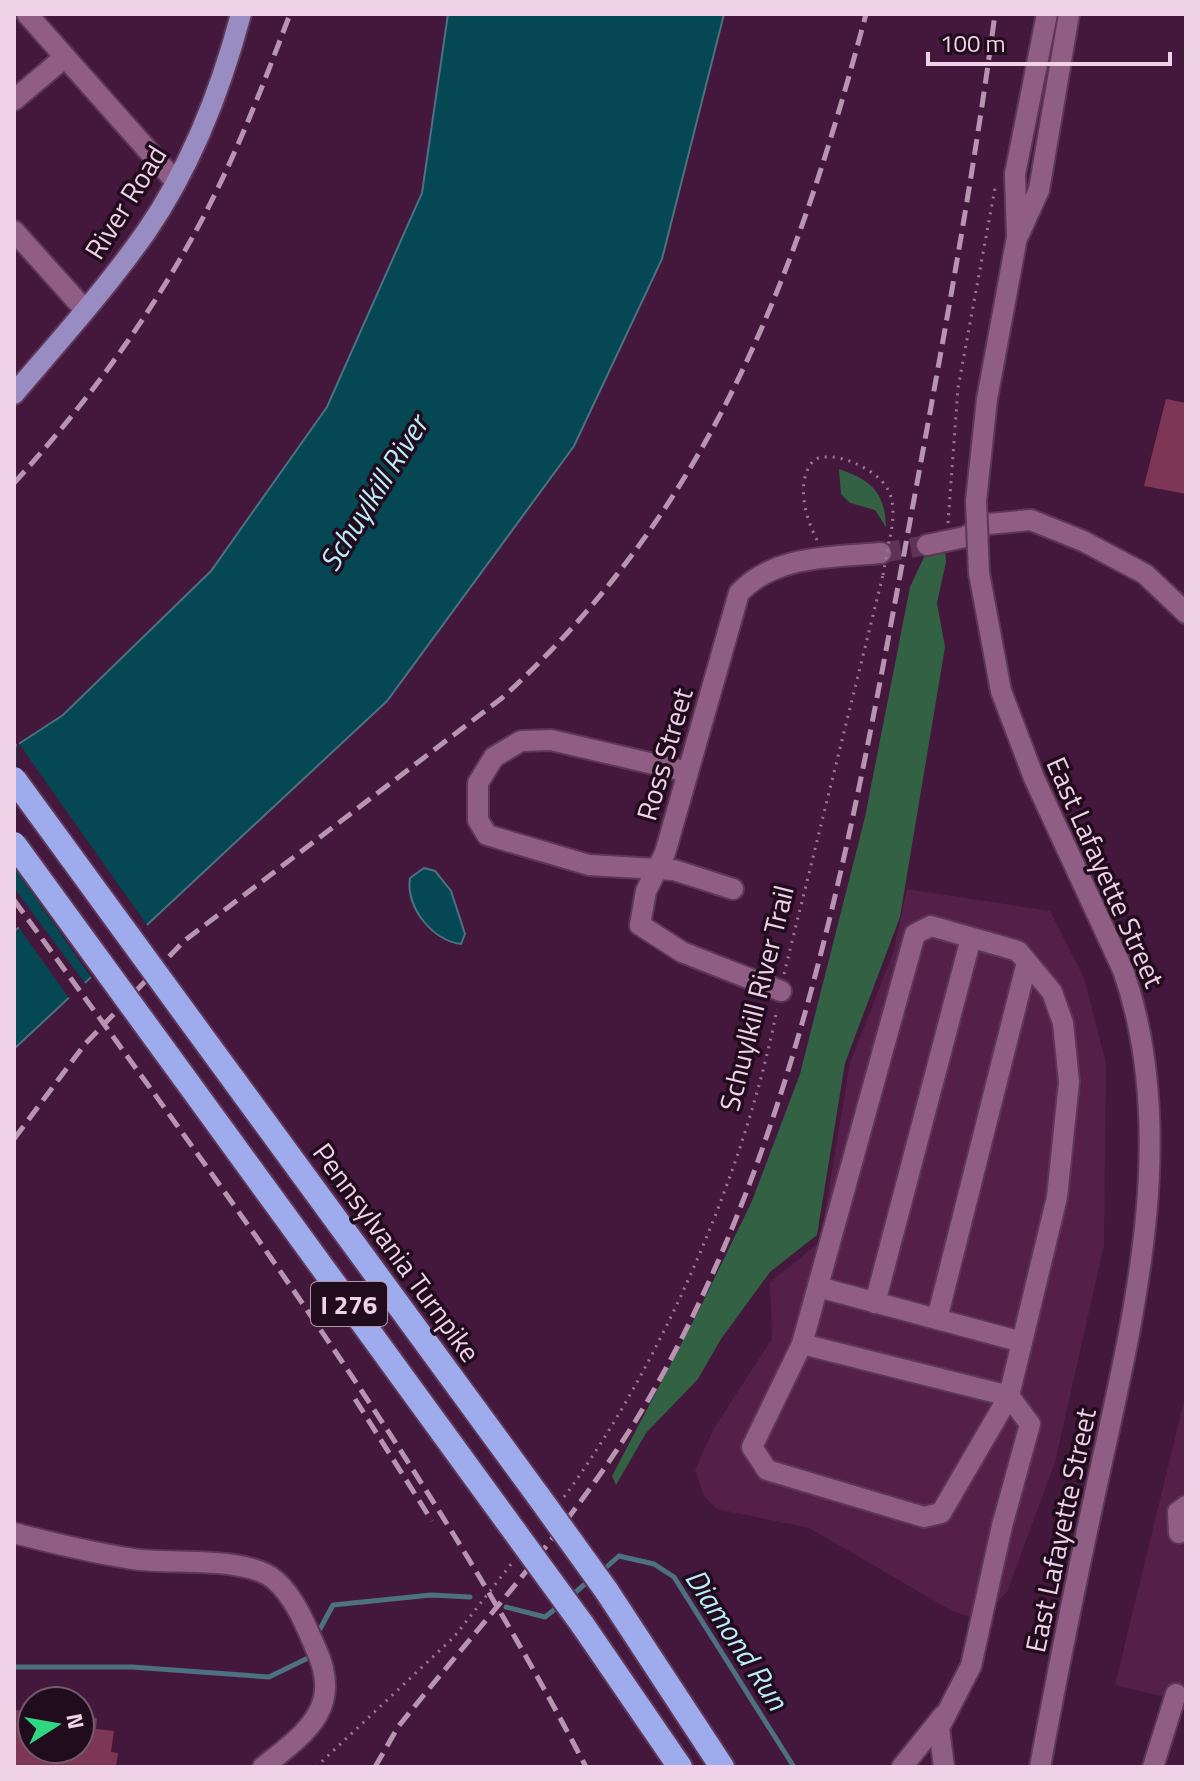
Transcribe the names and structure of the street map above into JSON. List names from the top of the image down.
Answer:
{
  "streets": {
    "highway": ["Pennsylvania Turnpike", "I 276"],
    "main road": ["River Road"],
    "street": ["Ross Street", "East Lafayette Street"],
    "path": ["Schuylkill River Trail"]
  },
  "crossings": [
    ["Ross Street", "Schuylkill River Trail"],
    ["Schuylkill River Trail", "Pennsylvania Turnpike"]
  ],
  "water": ["Schuylkill River", "Diamond Run"],
  "scale_bar": "100 m",
  "north": "right"
}
